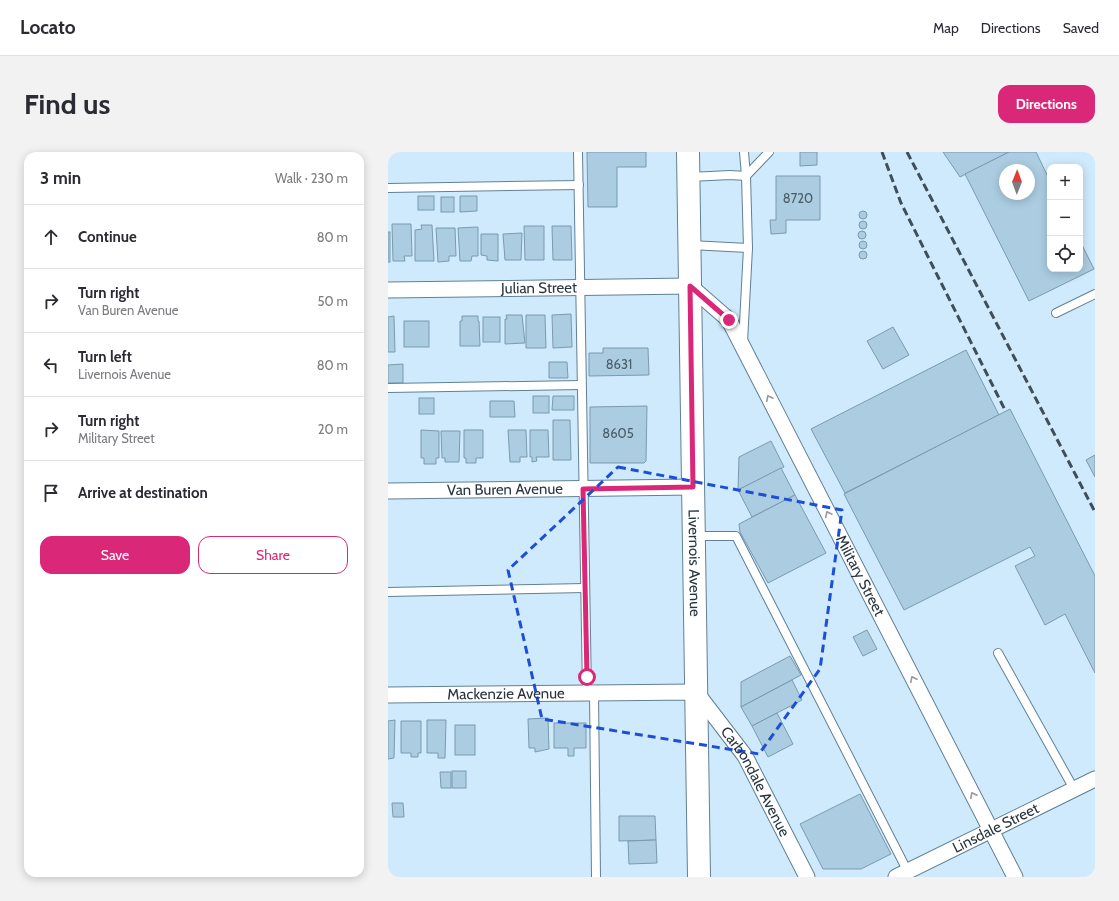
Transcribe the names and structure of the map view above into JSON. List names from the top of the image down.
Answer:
{
  "streets": {
    "main road": ["Livernois Avenue"],
    "street": [
      "Julian Street",
      "Van Buren Avenue",
      "Military Street",
      "Mackenzie Avenue",
      "Carbondale Avenue",
      "Linsdale Street"
    ]
  },
  "crossings": [
    ["Julian Street", "Livernois Avenue"],
    ["Julian Street", "Military Street"],
    ["Van Buren Avenue", "Livernois Avenue"],
    ["Livernois Avenue", "Military Street"],
    ["Livernois Avenue", "Mackenzie Avenue"],
    ["Livernois Avenue", "Carbondale Avenue"],
    ["Military Street", "Linsdale Street"],
    ["Mackenzie Avenue", "Carbondale Avenue"]
  ],
  "one_way": ["Military Street"],
  "house_numbers": ["8720", "8631", "8605"],
  "north": "top",
  "page": {
    "header": "Locato",
    "nav": ["Map", "Directions", "Saved"],
    "buttons": [
      "Directions",
      ["Save", "Share"]
    ],
    "title": "Find us",
    "heading": ["3 min", "Walk · 230 m"],
    "map_buttons": ["+", "−"],
    "list": [
      ["Continue", "80 m"],
      ["Turn right", "Van Buren Avenue", "50 m"],
      ["Turn left", "Livernois Avenue", "80 m"],
      ["Turn right", "Military Street", "20 m"],
      "Arrive at destination"
    ]
  }
}
